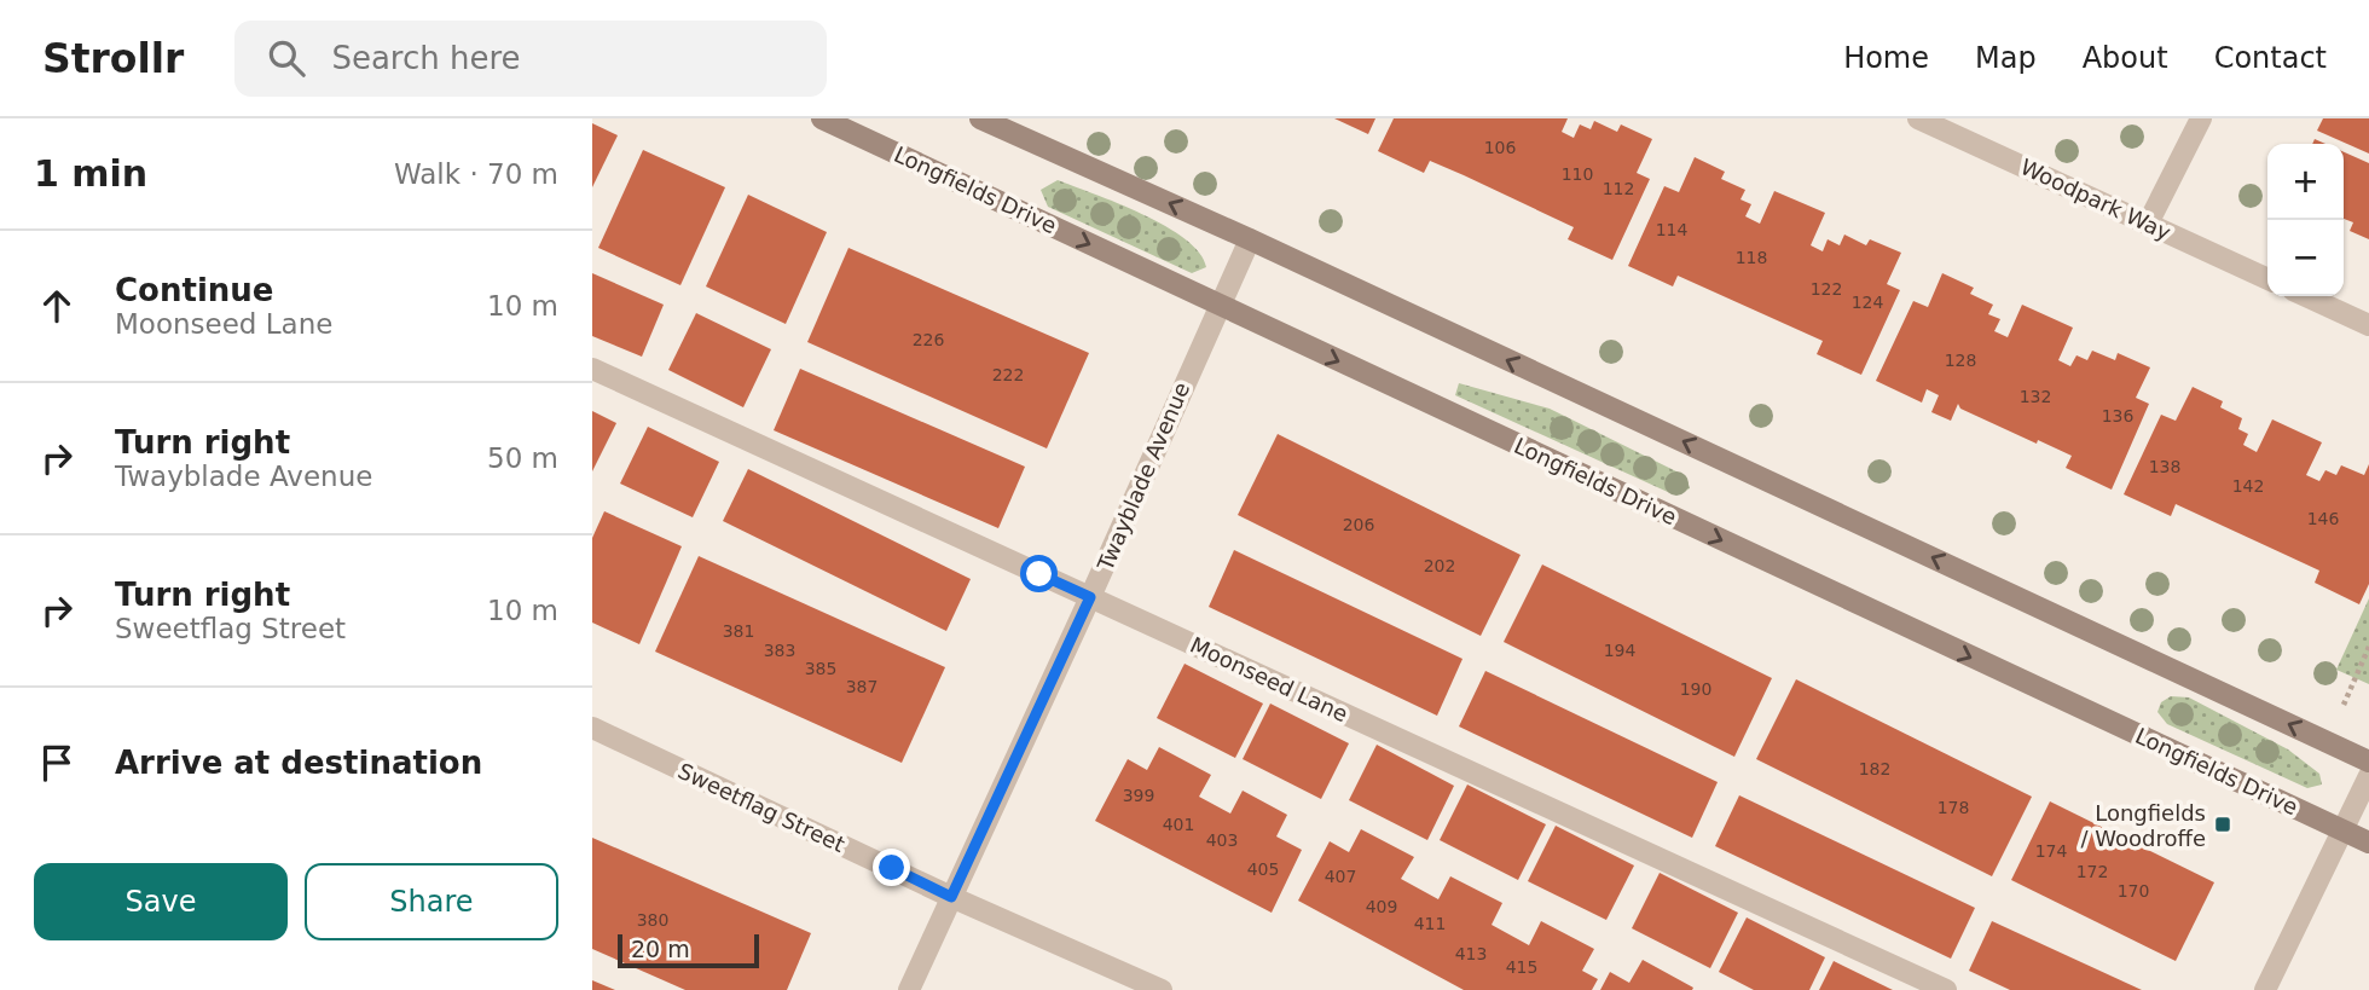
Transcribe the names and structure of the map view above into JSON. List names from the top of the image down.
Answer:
{
  "streets": {
    "street": [
      "Longfields Drive",
      "Woodpark Way",
      "Twayblade Avenue",
      "Moonseed Lane",
      "Sweetflag Street"
    ]
  },
  "crossings": [
    ["Longfields Drive", "Twayblade Avenue"],
    ["Twayblade Avenue", "Moonseed Lane"],
    ["Twayblade Avenue", "Sweetflag Street"]
  ],
  "places": {
    "transit": ["Longfields / Woodroffe"]
  },
  "house_numbers": [
    "106",
    "110",
    "112",
    "114",
    "118",
    "122",
    "124",
    "226",
    "128",
    "222",
    "132",
    "136",
    "138",
    "142",
    "146",
    "206",
    "202",
    "381",
    "383",
    "194",
    "385",
    "387",
    "190",
    "182",
    "399",
    "178",
    "401",
    "403",
    "174",
    "405",
    "172",
    "407",
    "170",
    "409",
    "380",
    "411",
    "413",
    "415"
  ],
  "scale_bar": "20 m",
  "page": {
    "header": "Strollr",
    "search": "Search here",
    "nav": [
      "Home",
      "Map",
      "About",
      "Contact"
    ],
    "heading": ["1 min", "Walk · 70 m"],
    "map_buttons": ["+", "−"],
    "list": [
      ["Continue", "Moonseed Lane", "10 m"],
      ["Turn right", "Twayblade Avenue", "50 m"],
      ["Turn right", "Sweetflag Street", "10 m"],
      "Arrive at destination"
    ],
    "buttons": ["Save", "Share"],
    "scale": "20 m"
  }
}
